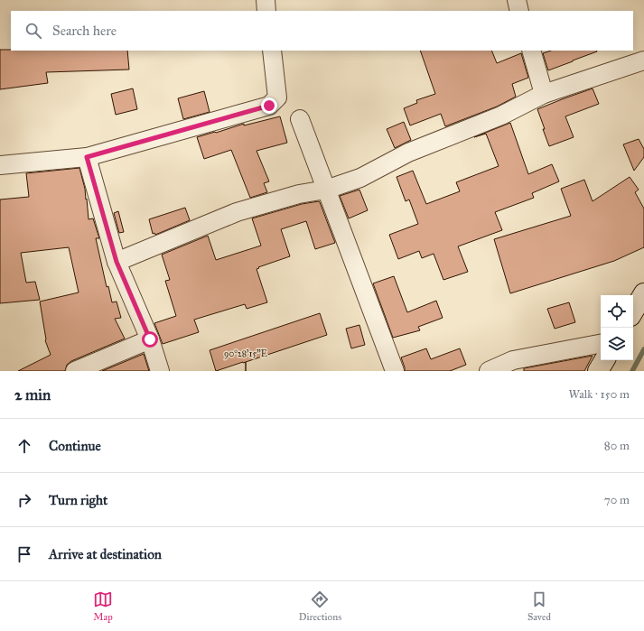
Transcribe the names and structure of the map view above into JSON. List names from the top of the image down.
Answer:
{
  "page": {
    "search": "Search here",
    "heading": ["2 min", "Walk · 150 m"],
    "list": [
      ["Continue", "80 m"],
      ["Turn right", "70 m"],
      "Arrive at destination"
    ],
    "nav": ["Map", "Directions", "Saved"]
  },
  "coordinates": ["90°28'15\"E"]
}
